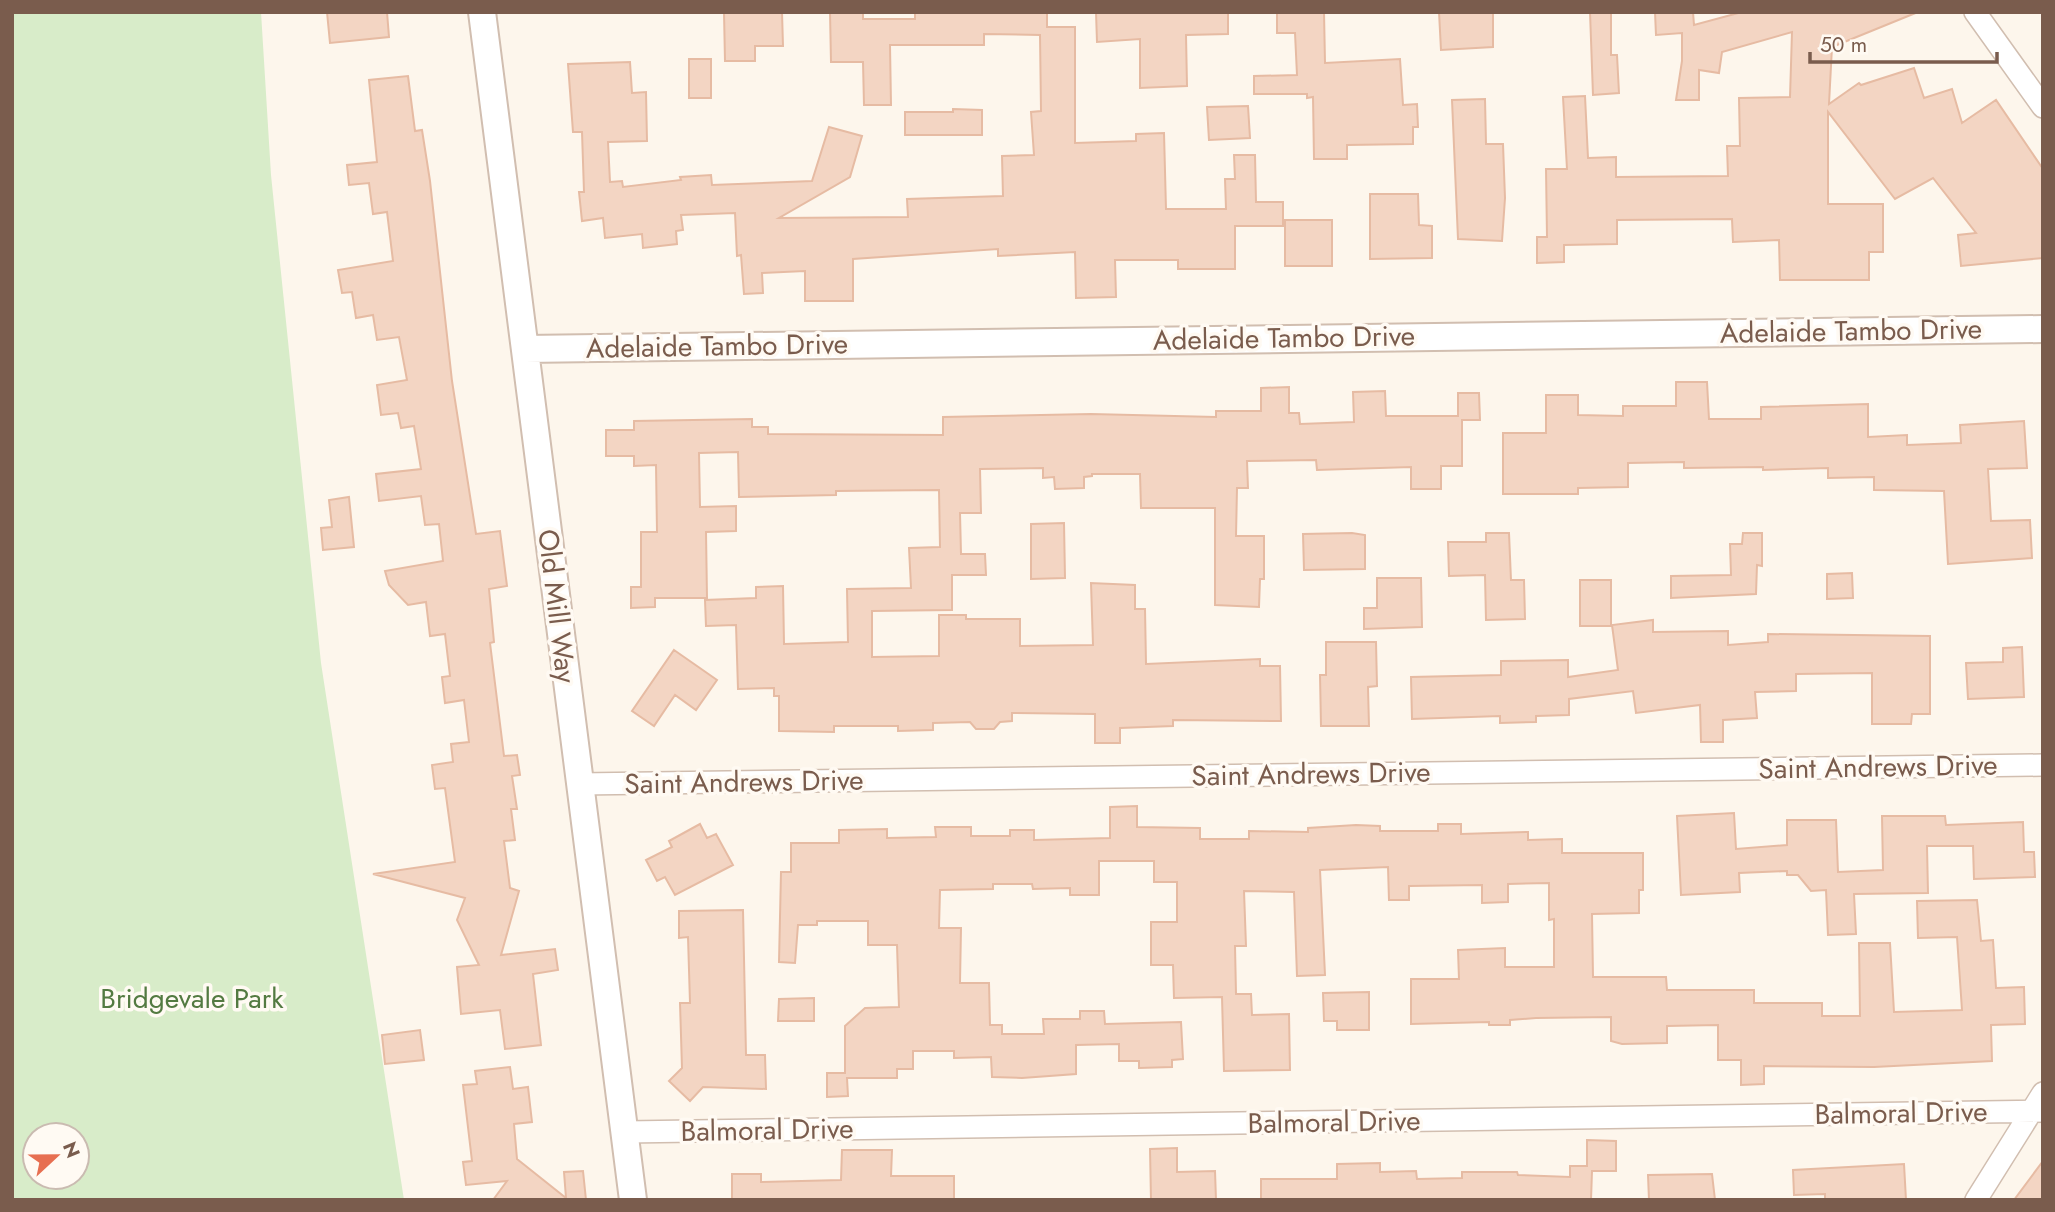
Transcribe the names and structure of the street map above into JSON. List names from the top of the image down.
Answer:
{
  "streets": {
    "street": [
      "Adelaide Tambo Drive",
      "Old Mill Way",
      "Saint Andrews Drive",
      "Balmoral Drive"
    ]
  },
  "crossings": [
    ["Adelaide Tambo Drive", "Old Mill Way"],
    ["Old Mill Way", "Saint Andrews Drive"],
    ["Old Mill Way", "Balmoral Drive"]
  ],
  "parks": ["Bridgevale Park"],
  "scale_bar": "50 m",
  "north": "right"
}
